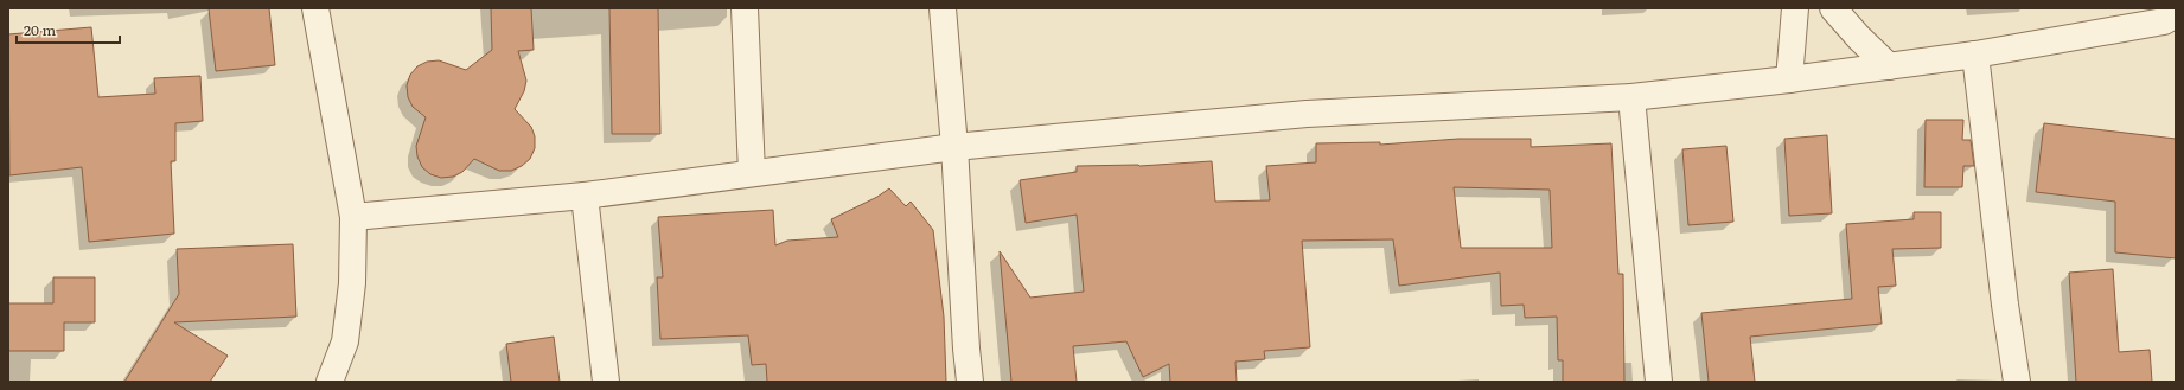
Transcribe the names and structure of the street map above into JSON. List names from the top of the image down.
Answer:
{
  "scale_bar": "20 m"
}
